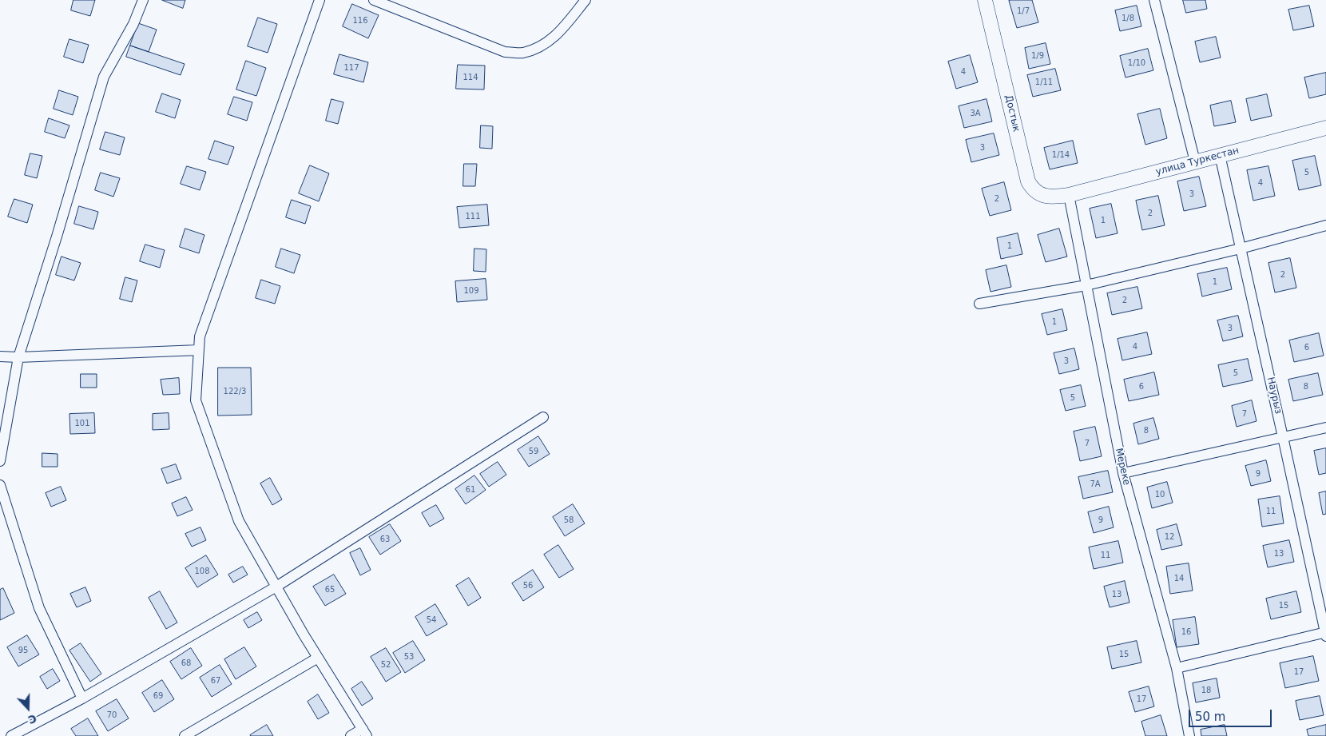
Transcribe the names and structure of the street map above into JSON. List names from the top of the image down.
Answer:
{
  "streets": {
    "street": [
      "Достык",
      "улица Туркестан",
      "Наурыз",
      "Мереке"
    ]
  },
  "crossings": [
    ["Достык", "улица Туркестан"],
    ["Достык", "Мереке"],
    ["улица Туркестан", "Наурыз"],
    ["улица Туркестан", "Мереке"]
  ],
  "house_numbers": [
    "1/7",
    "1/8",
    "116",
    "1/9",
    "1/10",
    "117",
    "4",
    "114",
    "1/11",
    "3А",
    "3",
    "1/14",
    "5",
    "4",
    "3",
    "2",
    "2",
    "111",
    "1",
    "1",
    "2",
    "1",
    "109",
    "2",
    "1",
    "3",
    "4",
    "6",
    "3",
    "5",
    "6",
    "8",
    "122/3",
    "5",
    "7",
    "101",
    "8",
    "7",
    "59",
    "9",
    "7А",
    "61",
    "10",
    "11",
    "58",
    "9",
    "12",
    "63",
    "13",
    "11",
    "108",
    "14",
    "56",
    "65",
    "13",
    "15",
    "54",
    "16",
    "95",
    "15",
    "53",
    "68",
    "52",
    "17",
    "67",
    "18",
    "69",
    "17",
    "70"
  ],
  "scale_bar": "50 m",
  "north": "bottom"
}
